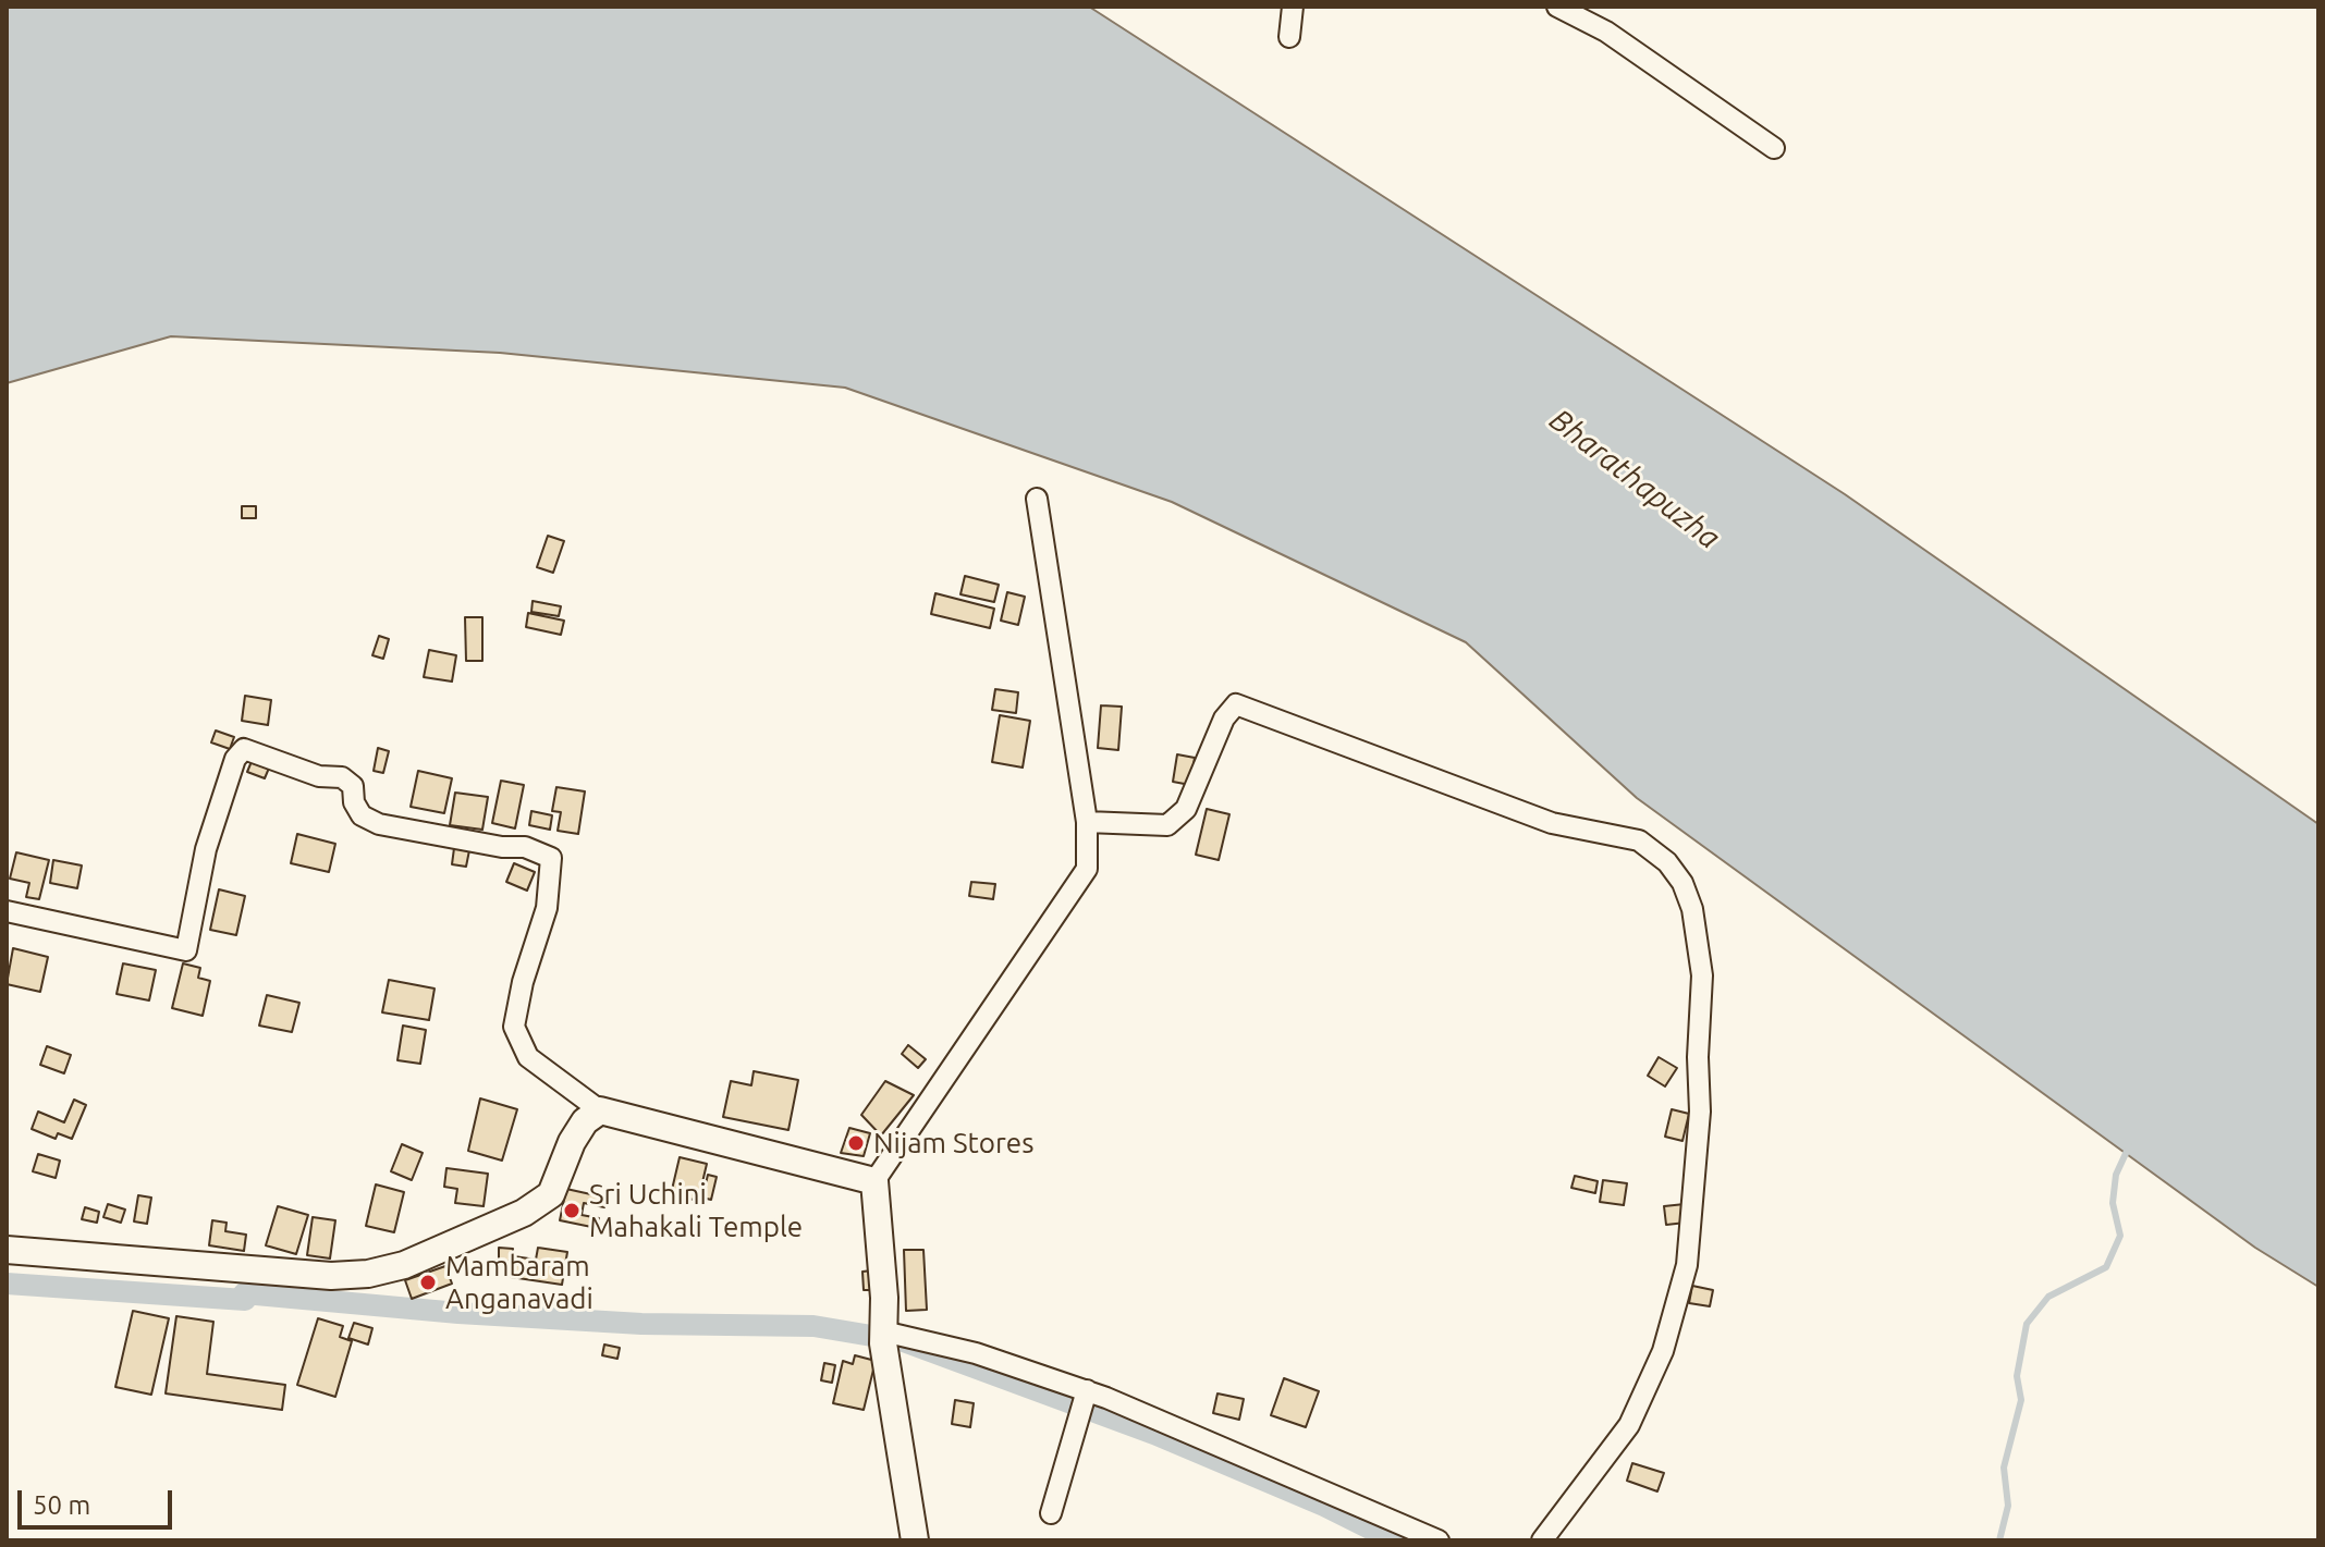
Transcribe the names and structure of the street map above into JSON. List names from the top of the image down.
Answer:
{
  "water": ["Bharathapuzha"],
  "places": ["Nijam Stores", "Sri Uchini Mahakali Temple", "Mambaram Anganavadi"],
  "scale_bar": "50 m"
}
